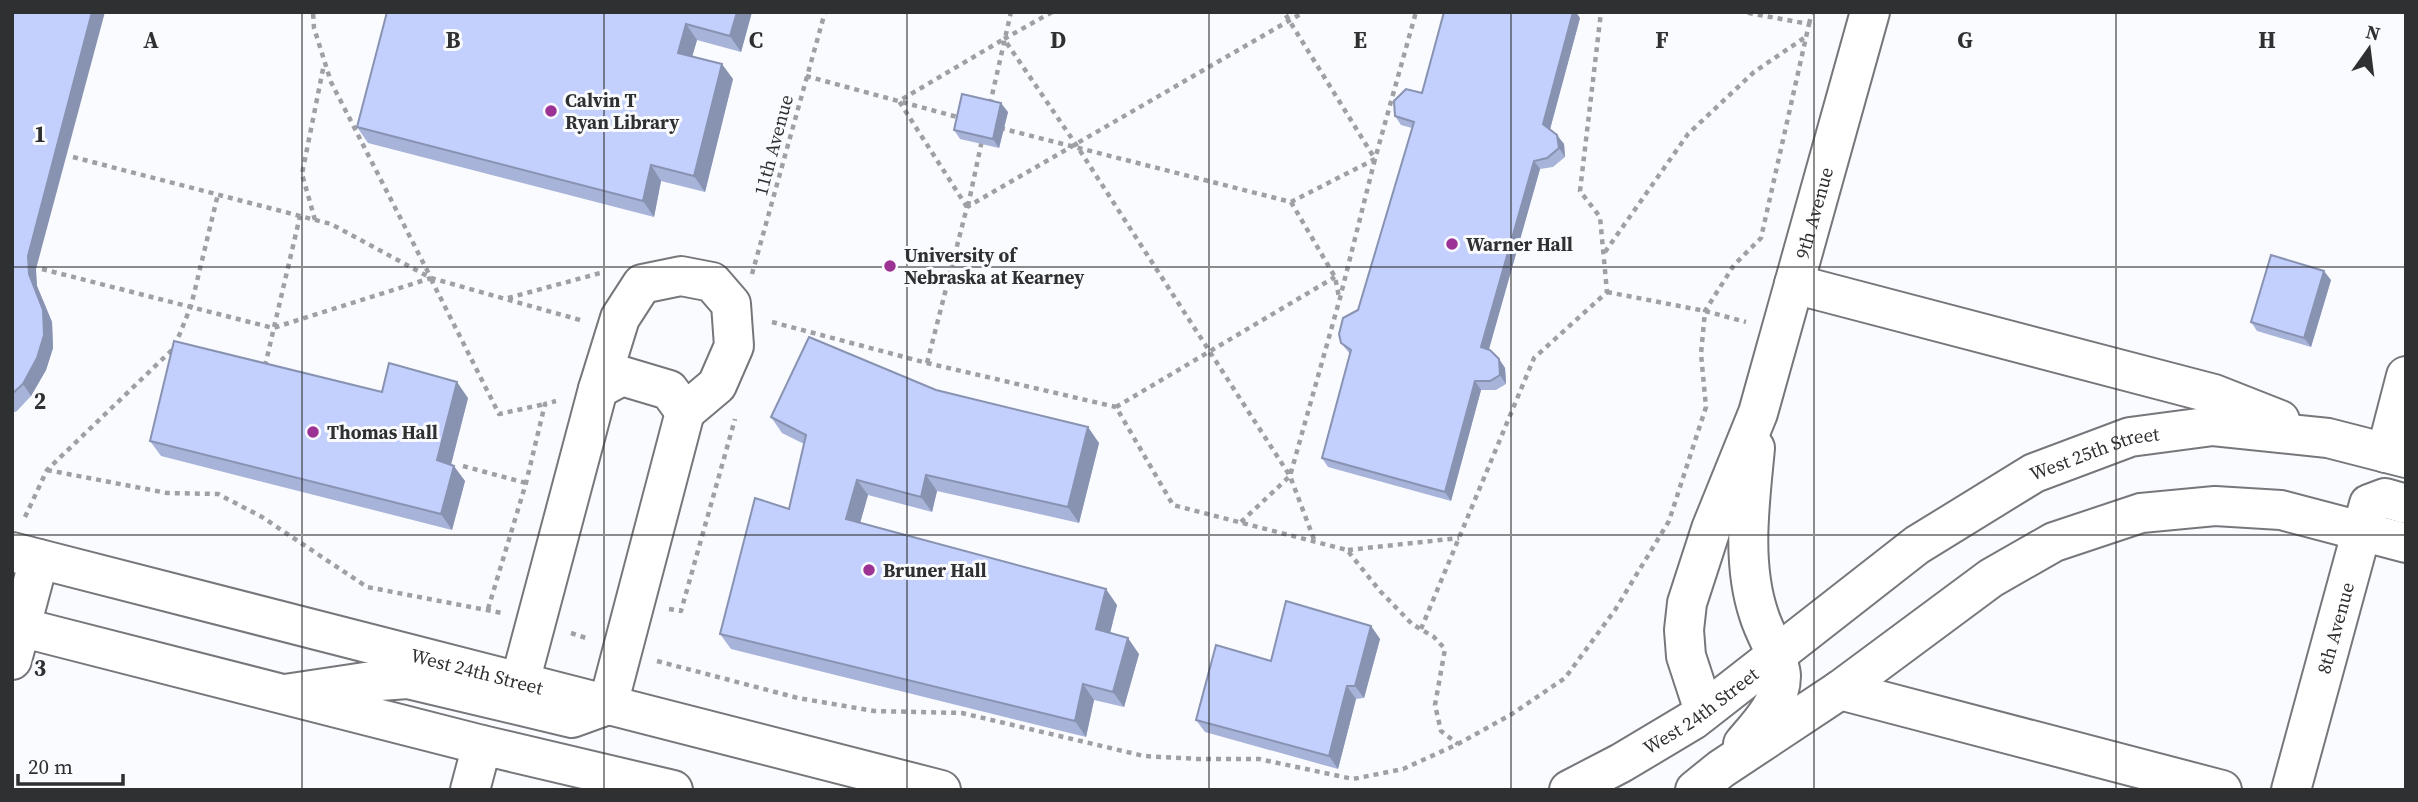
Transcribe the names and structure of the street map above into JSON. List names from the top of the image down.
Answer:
{
  "streets": {
    "main road": [
      "9th Avenue",
      "West 25th Street",
      "8th Avenue",
      "West 24th Street"
    ],
    "path": ["11th Avenue"]
  },
  "crossings": [
    ["9th Avenue", "West 24th Street"],
    ["West 25th Street", "West 24th Street"]
  ],
  "places": [
    "Calvin T Ryan Library",
    "Warner Hall",
    "University of Nebraska at Kearney",
    "Thomas Hall",
    "Bruner Hall"
  ],
  "scale_bar": "20 m",
  "north": "top",
  "grid": {
    "columns": [
      "A",
      "B",
      "C",
      "D",
      "E",
      "F",
      "G",
      "H"
    ],
    "rows": ["1", "2", "3"]
  }
}
